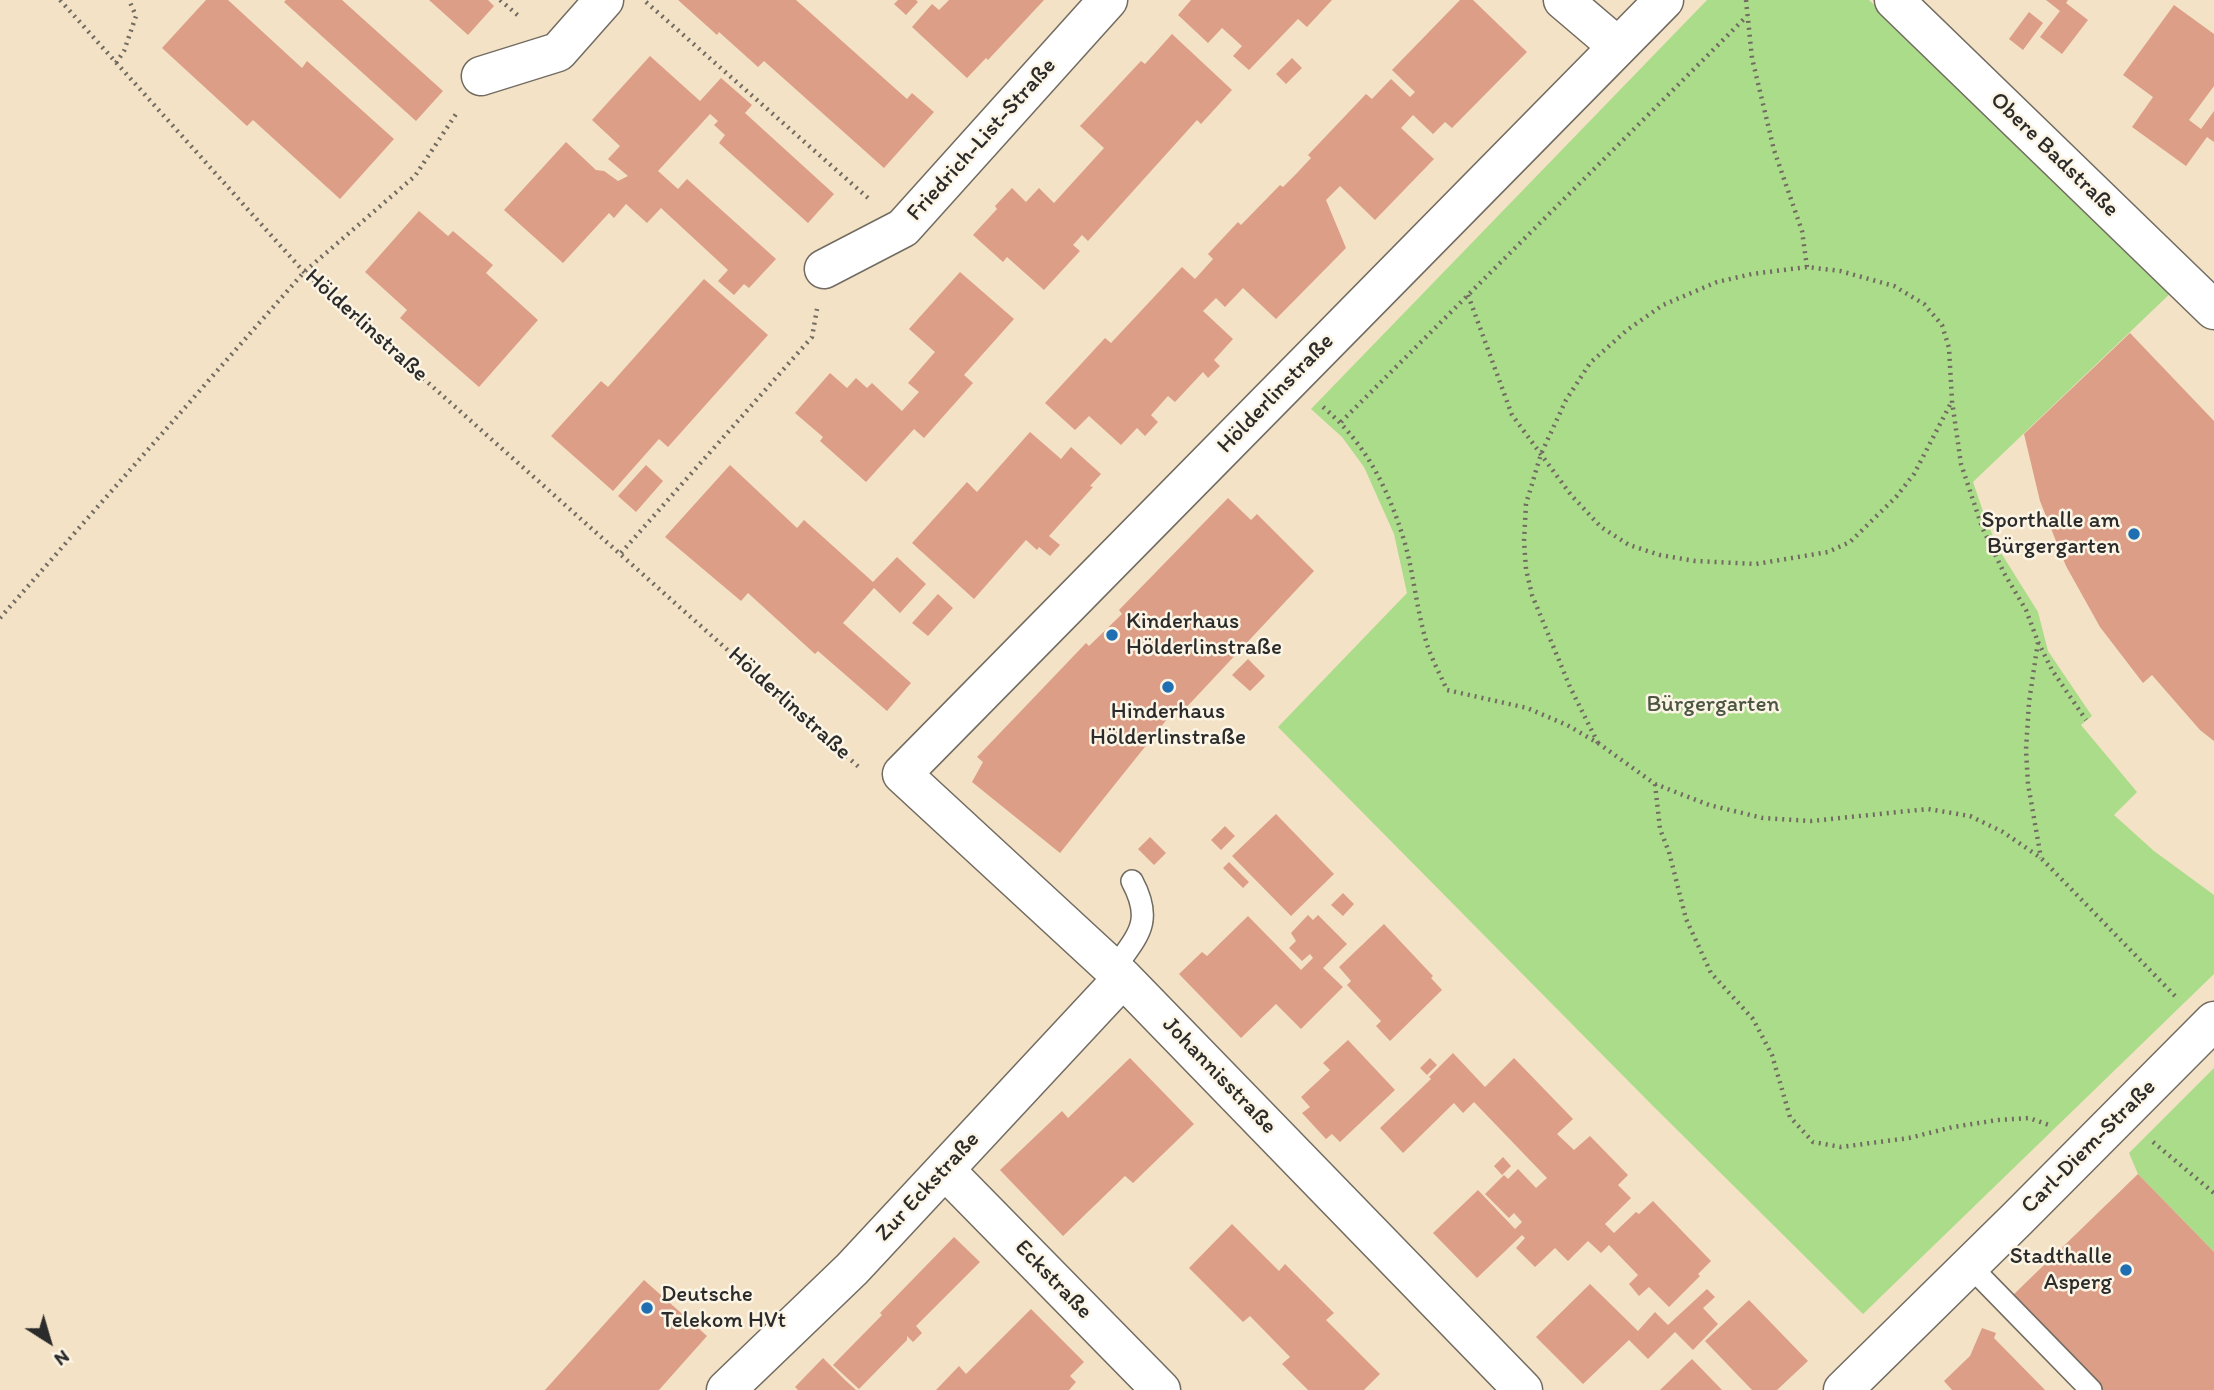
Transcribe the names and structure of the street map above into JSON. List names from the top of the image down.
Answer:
{
  "streets": {
    "street": [
      "Friedrich-List-Straße",
      "Obere Badstraße",
      "Hölderlinstraße",
      "Johannisstraße",
      "Carl-Diem-Straße",
      "Zur Eckstraße",
      "Eckstraße"
    ]
  },
  "crossings": [
    ["Hölderlinstraße", "Johannisstraße"],
    ["Johannisstraße", "Zur Eckstraße"],
    ["Zur Eckstraße", "Eckstraße"]
  ],
  "parks": ["Bürgergarten"],
  "places": [
    "Sporthalle am Bürgergarten",
    "Kinderhaus Hölderlinstraße",
    "Hinderhaus Hölderlinstraße",
    "Stadthalle Asperg",
    "Deutsche Telekom HVt"
  ],
  "north": "bottom right"
}
